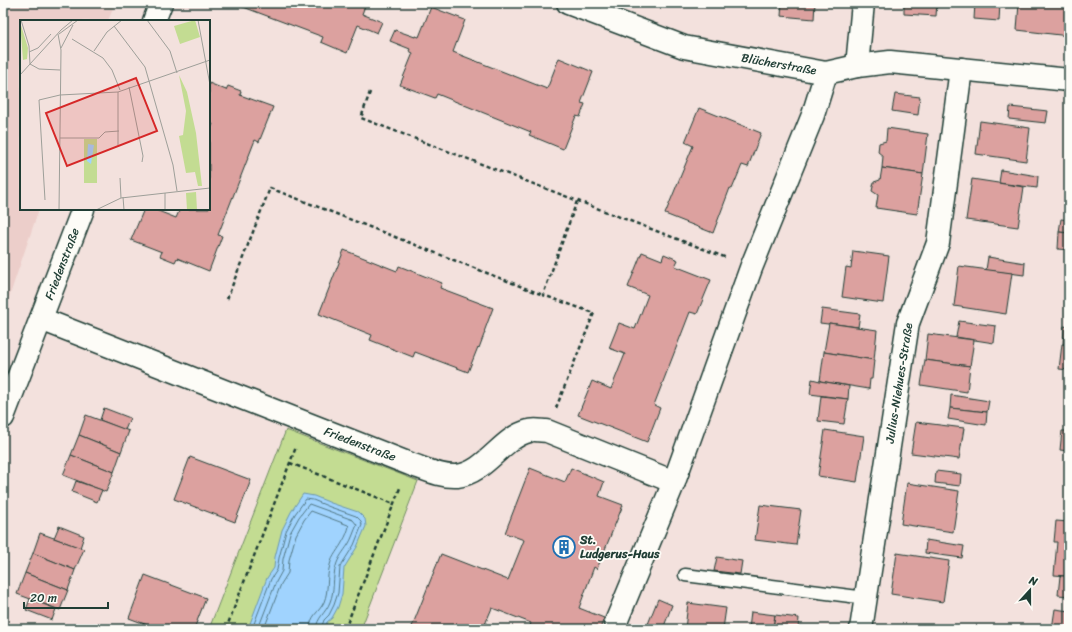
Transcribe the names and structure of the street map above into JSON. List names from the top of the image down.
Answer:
{
  "streets": {
    "street": ["Blücherstraße", "Friedenstraße", "Julius-Niehues-Straße"]
  },
  "crossings": [
    ["Blücherstraße", "Julius-Niehues-Straße"]
  ],
  "places": {
    "building": ["St. Ludgerus-Haus"]
  },
  "scale_bar": "20 m",
  "north": "top"
}
